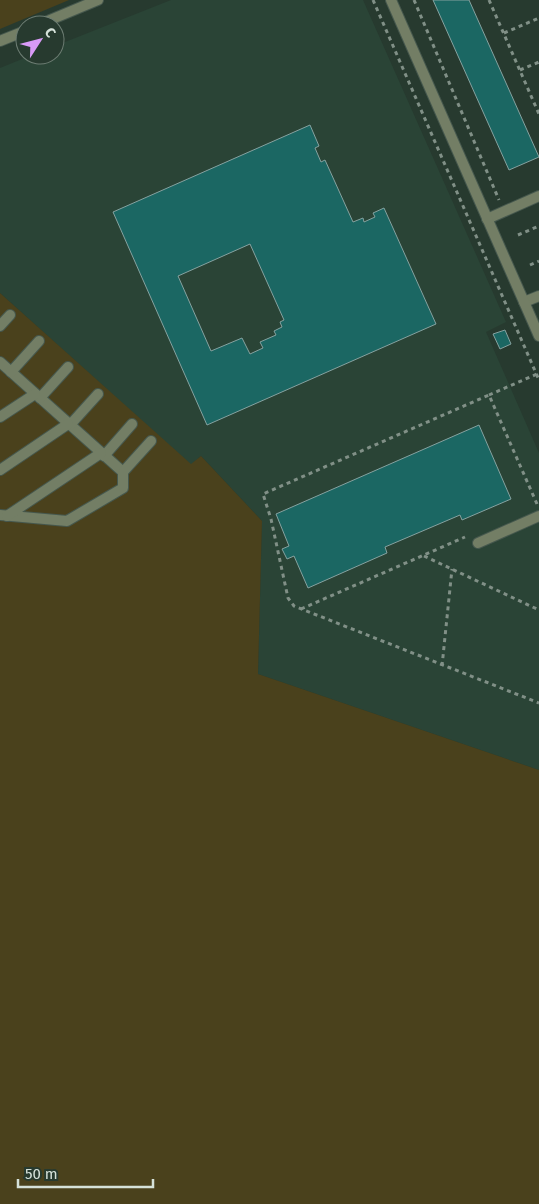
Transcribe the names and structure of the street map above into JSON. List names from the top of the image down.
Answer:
{
  "scale_bar": "50 m",
  "north": "top right"
}
